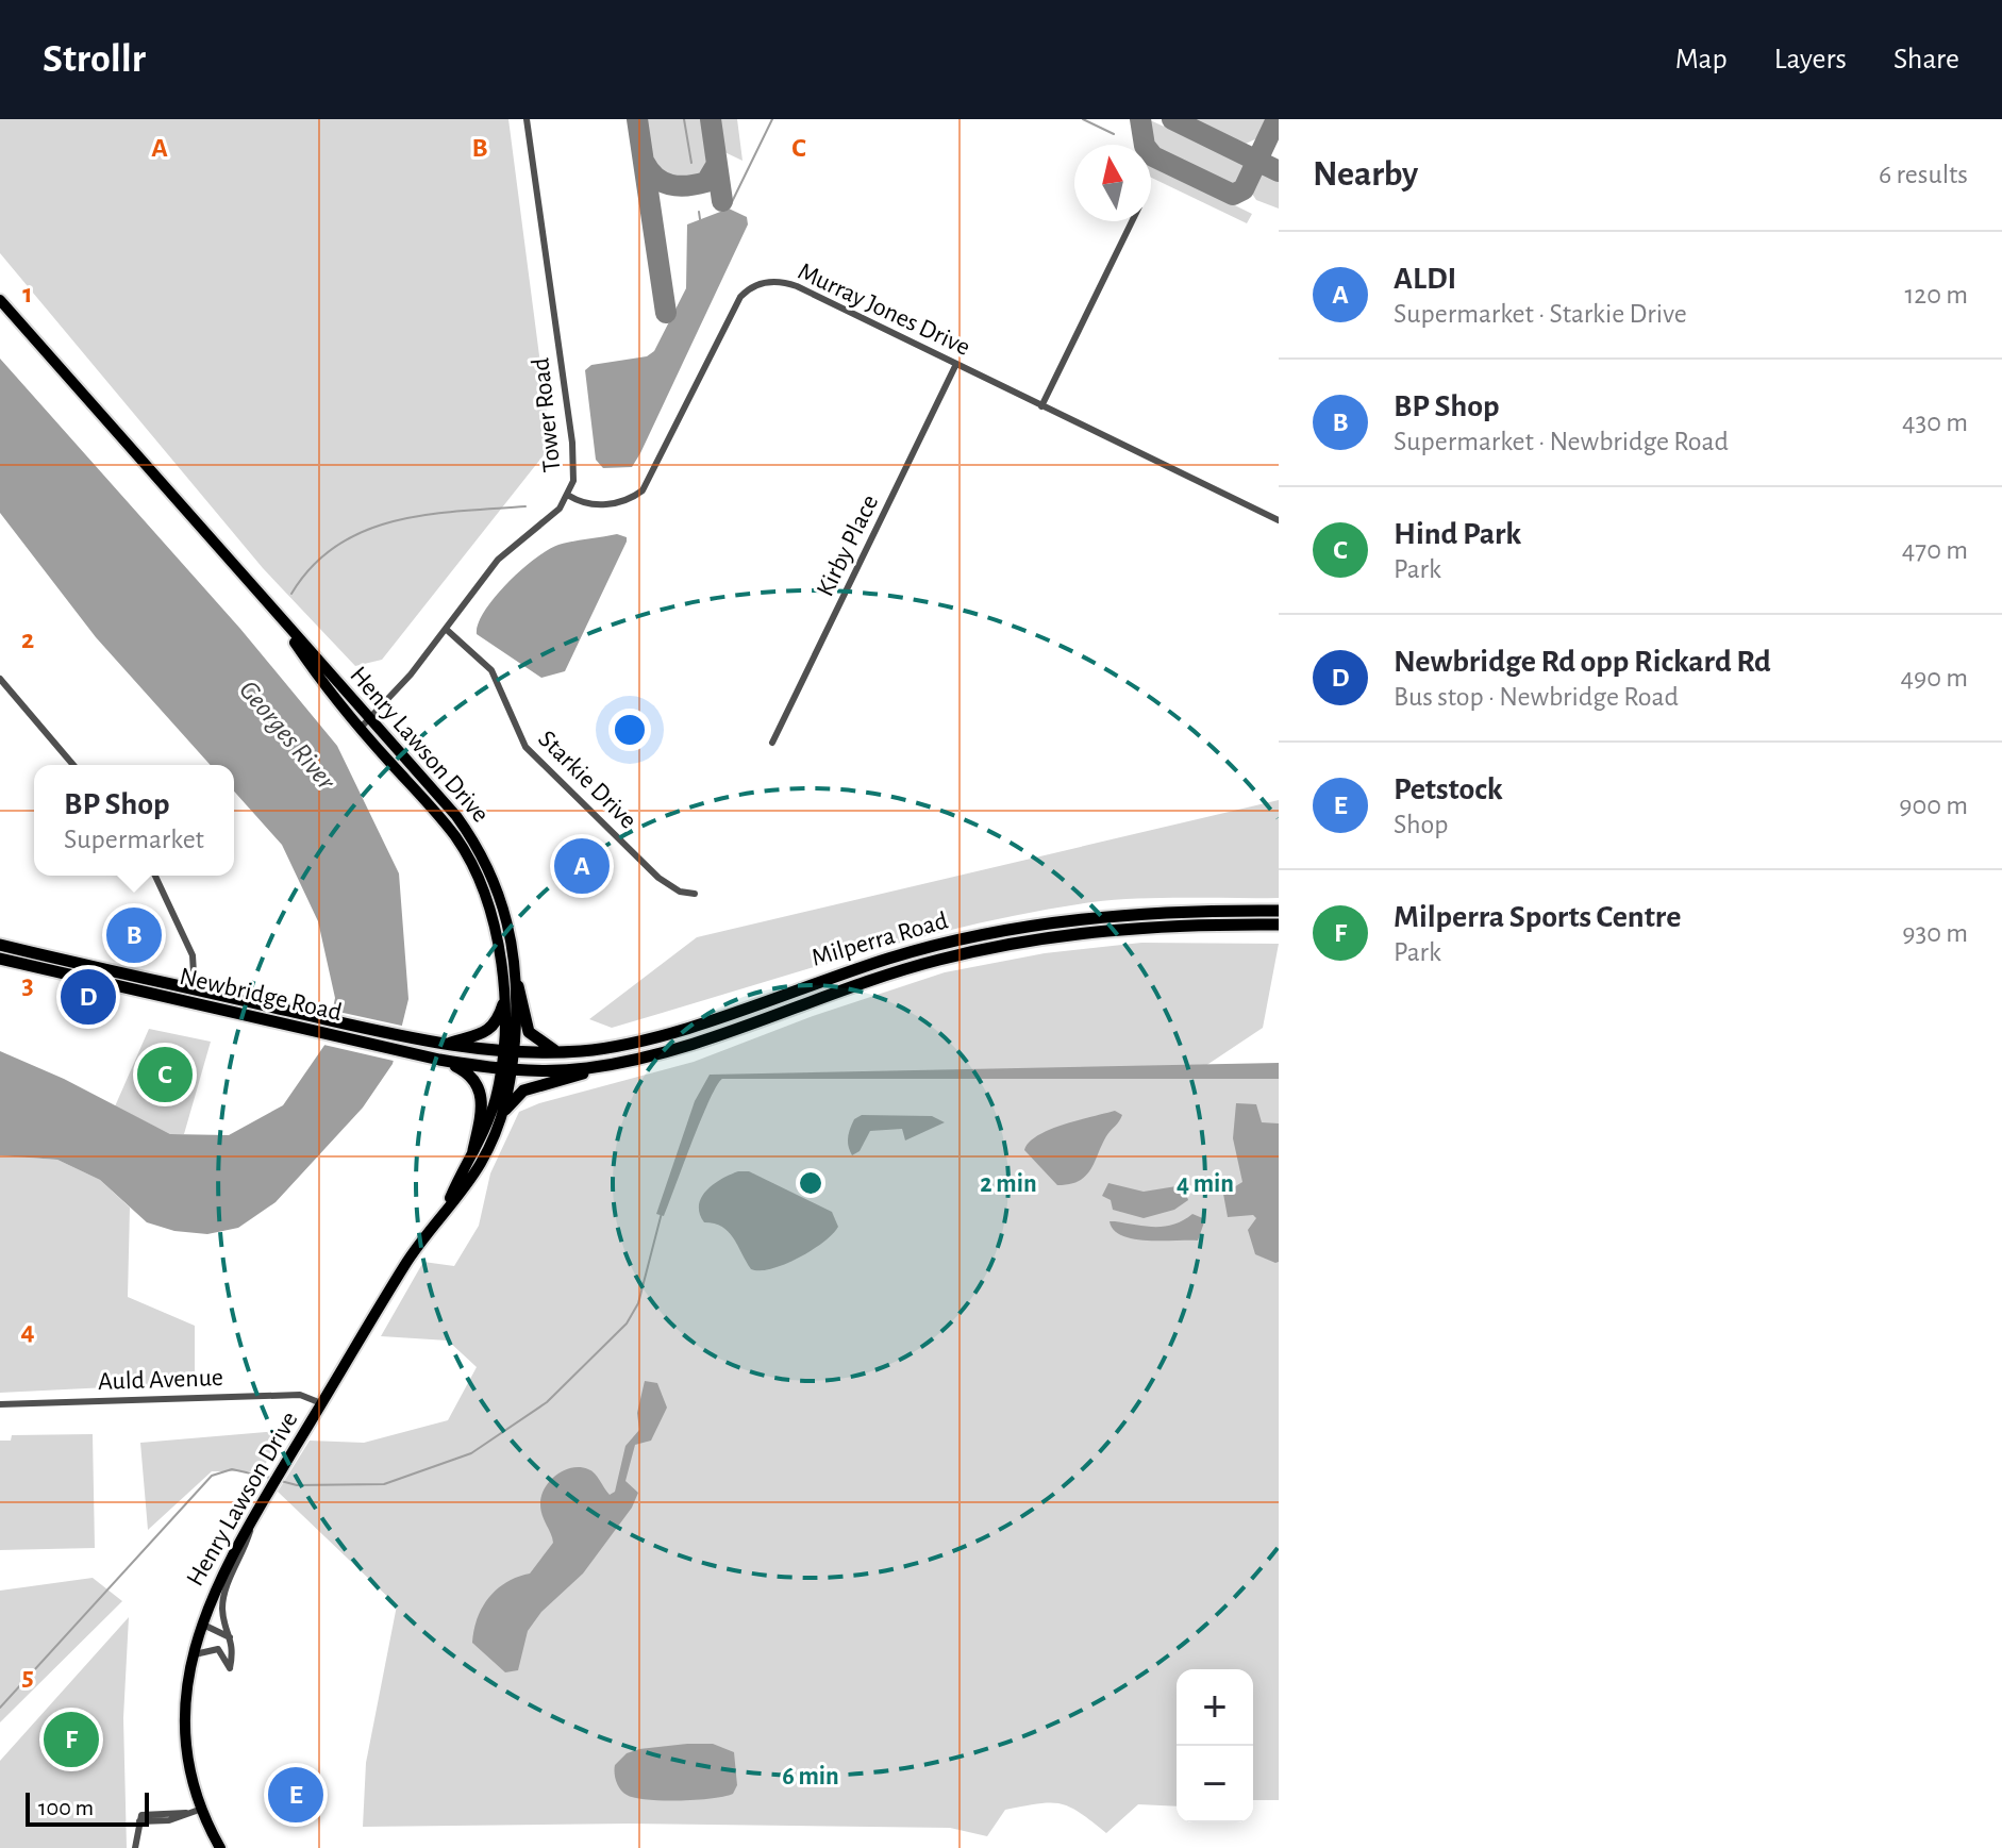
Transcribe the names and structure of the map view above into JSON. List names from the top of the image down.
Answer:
{
  "streets": {
    "highway": ["Milperra Road", "Newbridge Road"],
    "main road": ["Henry Lawson Drive"],
    "street": [
      "Murray Jones Drive",
      "Tower Road",
      "Kirby Place",
      "Starkie Drive",
      "Auld Avenue"
    ]
  },
  "crossings": [
    ["Murray Jones Drive", "Tower Road"],
    ["Murray Jones Drive", "Kirby Place"],
    ["Tower Road", "Henry Lawson Drive"],
    ["Tower Road", "Starkie Drive"],
    ["Henry Lawson Drive", "Milperra Road"],
    ["Henry Lawson Drive", "Newbridge Road"],
    ["Henry Lawson Drive", "Auld Avenue"],
    ["Milperra Road", "Newbridge Road"]
  ],
  "water": ["Georges River"],
  "scale_bar": "100 m",
  "north": "top",
  "page": {
    "header": "Strollr",
    "nav": ["Map", "Layers", "Share"],
    "heading": ["Nearby", "6 results"],
    "list": [
      {
        "mark": "A",
        "name": "ALDI",
        "note": "Supermarket · Starkie Drive",
        "value": "120 m"
      },
      {
        "mark": "B",
        "name": "BP Shop",
        "note": "Supermarket · Newbridge Road",
        "value": "430 m"
      },
      {
        "mark": "C",
        "name": "Hind Park",
        "note": "Park",
        "value": "470 m"
      },
      {
        "mark": "D",
        "name": "Newbridge Rd opp Rickard Rd",
        "note": "Bus stop · Newbridge Road",
        "value": "490 m"
      },
      {
        "mark": "E",
        "name": "Petstock",
        "note": "Shop",
        "value": "900 m"
      },
      {
        "mark": "F",
        "name": "Milperra Sports Centre",
        "note": "Park",
        "value": "930 m"
      }
    ],
    "popup": ["BP Shop", "Supermarket"],
    "pins": [
      "A",
      "B",
      "D",
      "C",
      "F",
      "E"
    ],
    "map_buttons": ["+", "−"],
    "scale": "100 m"
  },
  "grid": {
    "columns": ["A", "B", "C"],
    "rows": [
      "1",
      "2",
      "3",
      "4",
      "5"
    ]
  },
  "rings": ["2 min", "4 min", "6 min"]
}
